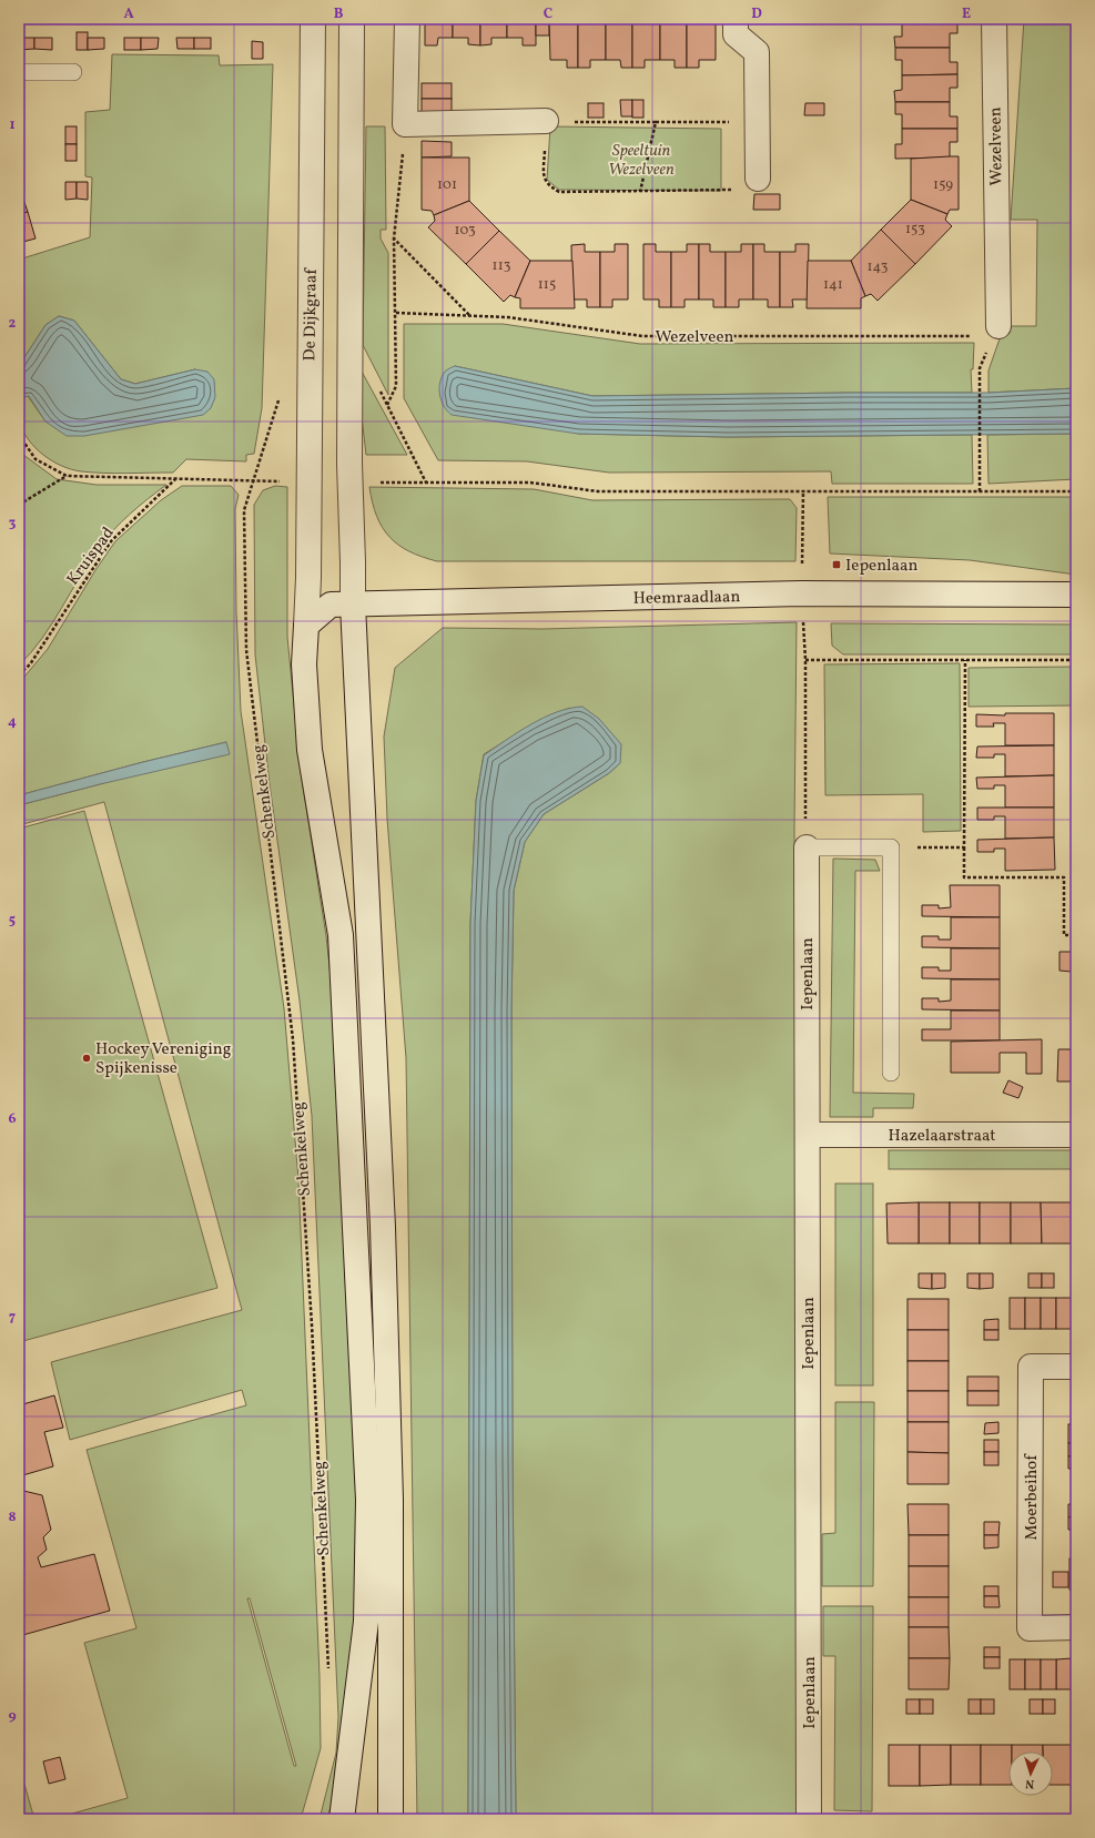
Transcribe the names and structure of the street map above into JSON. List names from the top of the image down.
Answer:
{
  "streets": {
    "street": [
      "Wezelveen",
      "De Dijkgraaf",
      "Heemraadlaan",
      "Iepenlaan",
      "Hazelaarstraat",
      "Moerbeihof"
    ],
    "path": ["Kruispad", "Schenkelweg"]
  },
  "crossings": [
    ["Iepenlaan", "Hazelaarstraat"]
  ],
  "parks": ["Speeltuin Wezelveen"],
  "places": {
    "transit": ["Iepenlaan"],
    "other": ["Hockey Vereniging Spijkenisse"]
  },
  "house_numbers": [
    "101",
    "159",
    "153",
    "103",
    "113",
    "143",
    "115",
    "141"
  ],
  "north": "bottom",
  "grid": {
    "columns": [
      "A",
      "B",
      "C",
      "D",
      "E"
    ],
    "rows": [
      "1",
      "2",
      "3",
      "4",
      "5",
      "6",
      "7",
      "8",
      "9"
    ]
  }
}
